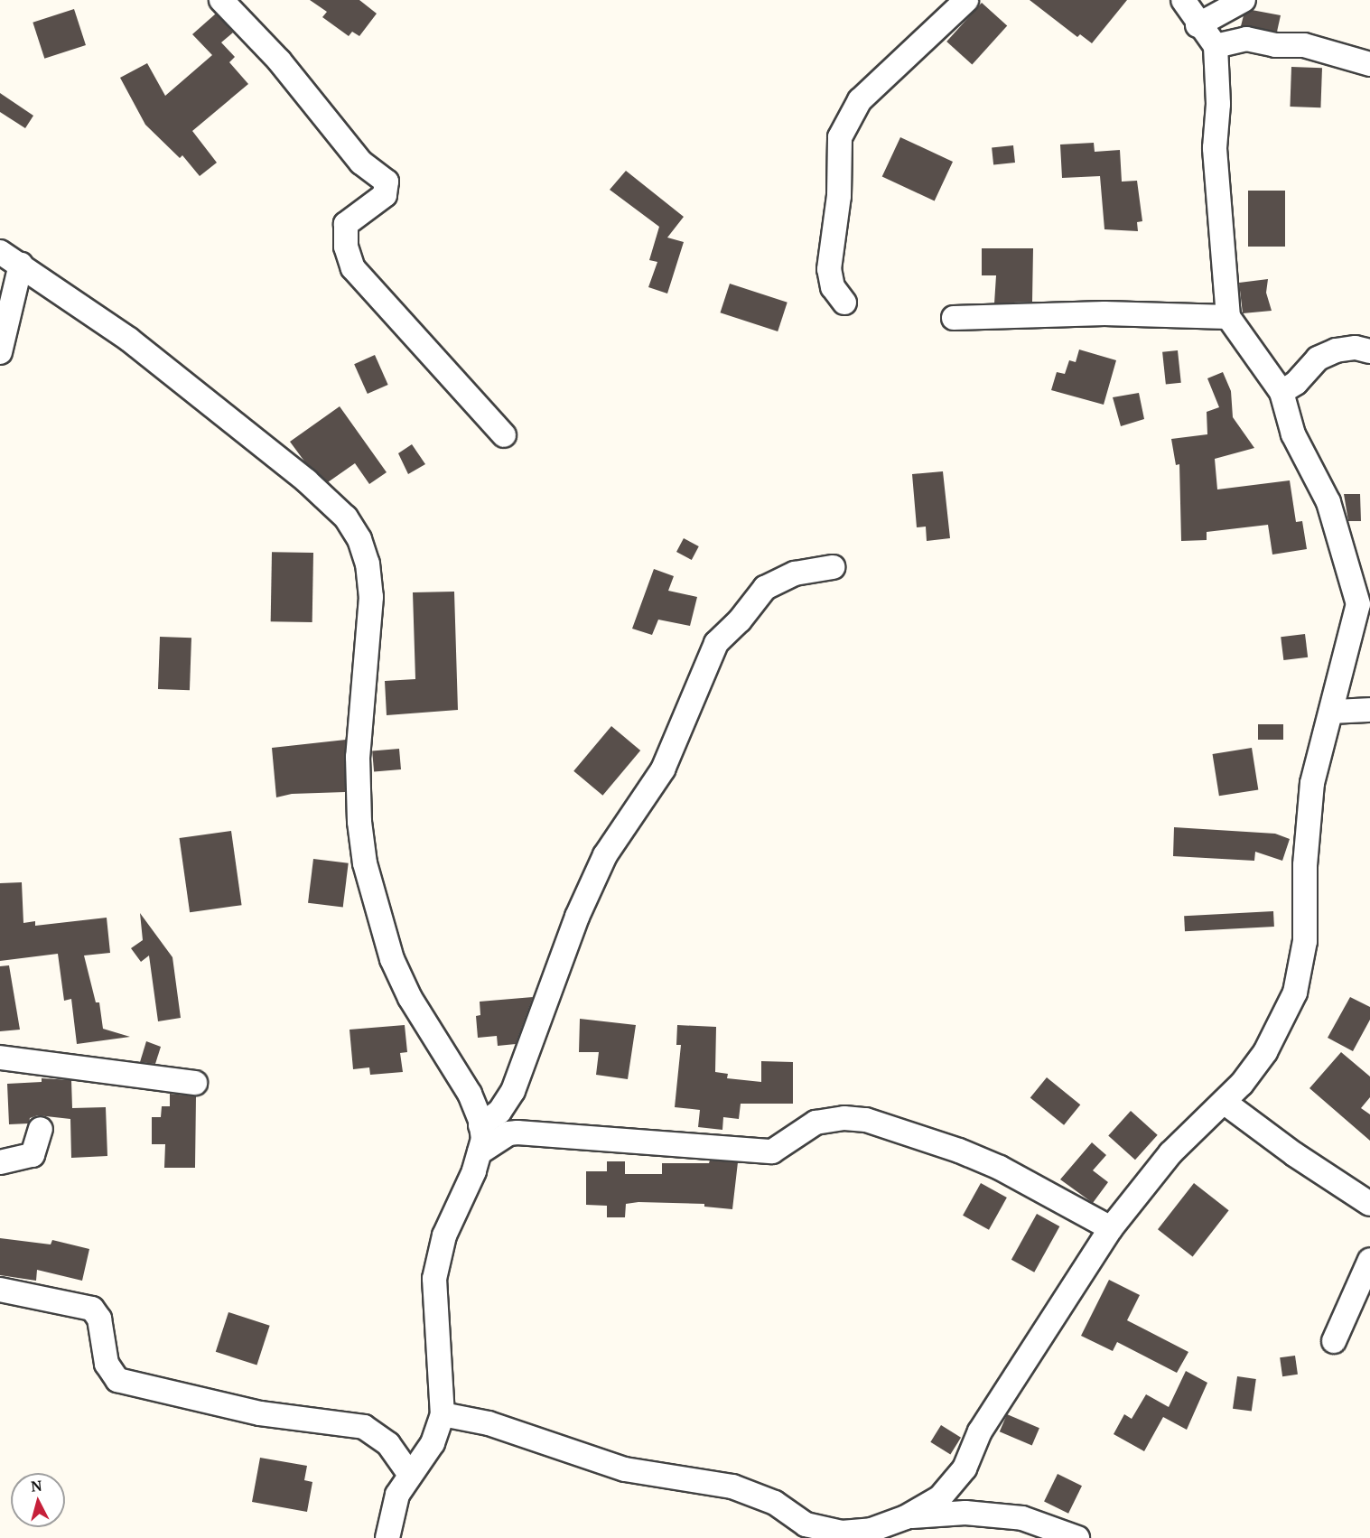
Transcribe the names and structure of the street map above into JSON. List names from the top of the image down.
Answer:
{
  "north": "top"
}
